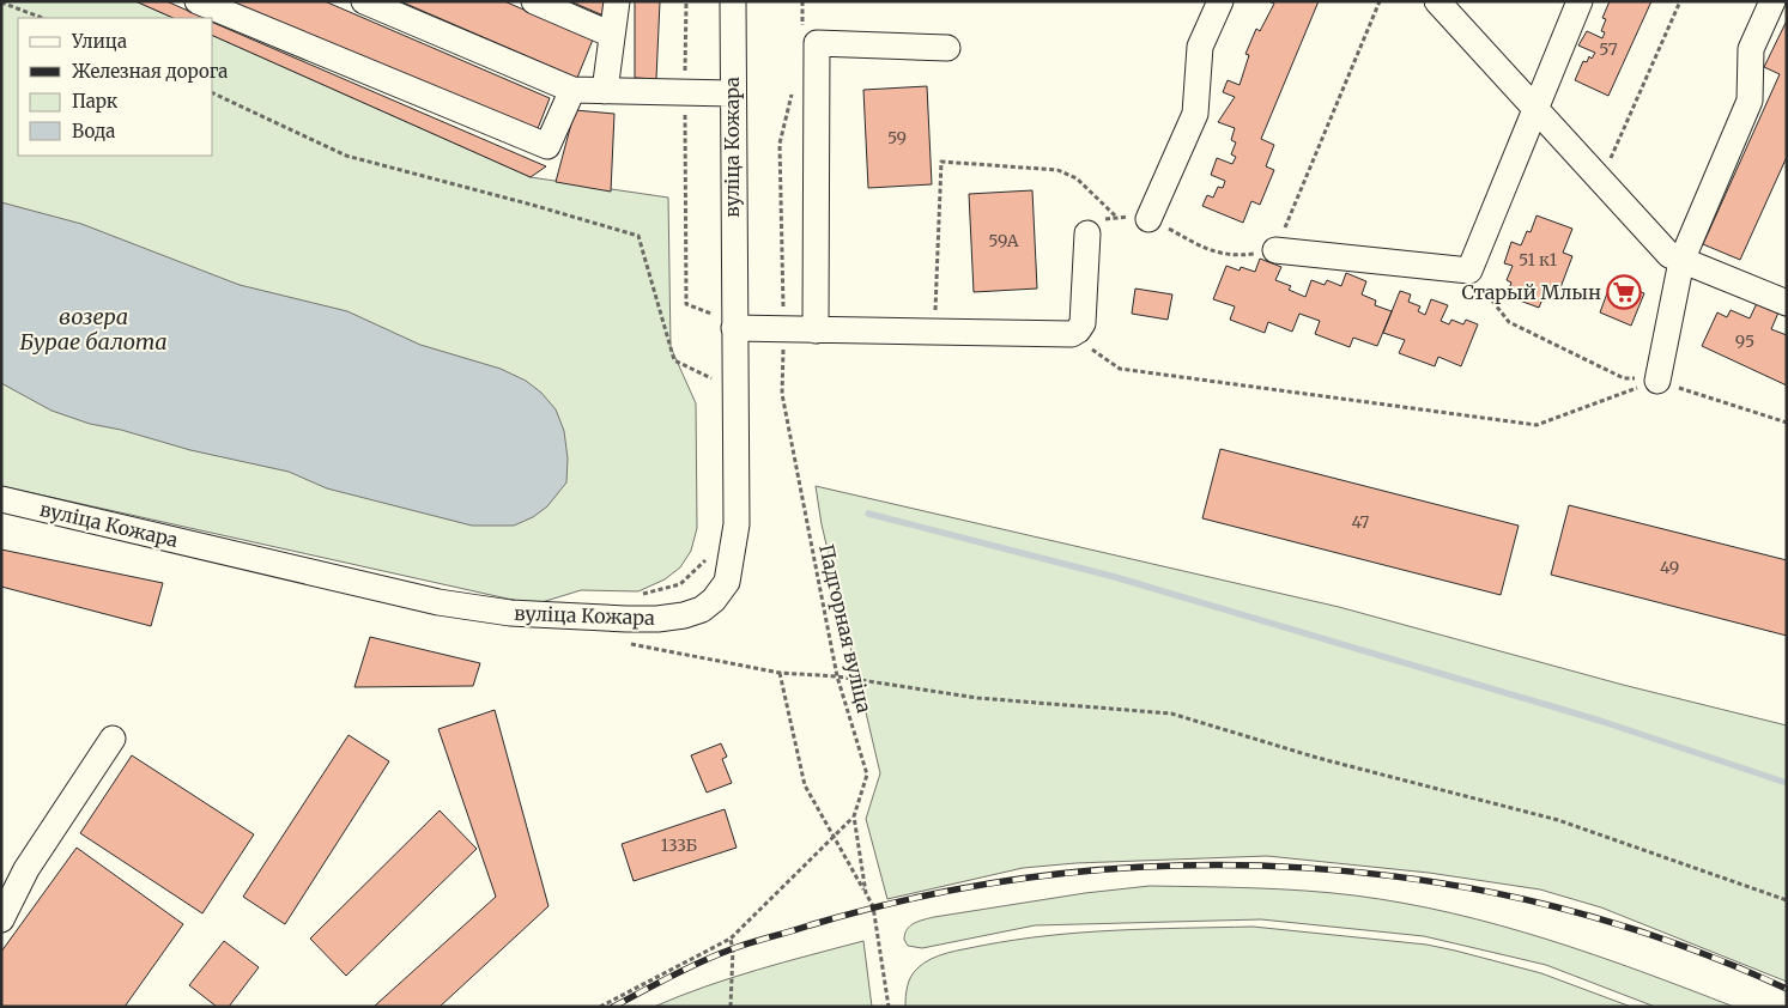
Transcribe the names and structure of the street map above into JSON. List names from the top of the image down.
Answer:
{
  "streets": {
    "street": ["вуліца Кожара"],
    "path": ["Падгорная вуліца"]
  },
  "water": ["возера Бурае балота"],
  "places": {
    "supermarket": ["Старый Млын"]
  },
  "house_numbers": [
    "57",
    "59",
    "59А",
    "51 к1",
    "95",
    "47",
    "49",
    "133Б"
  ],
  "legend": [
    "Улица",
    "Железная дорога",
    "Парк",
    "Вода"
  ]
}
